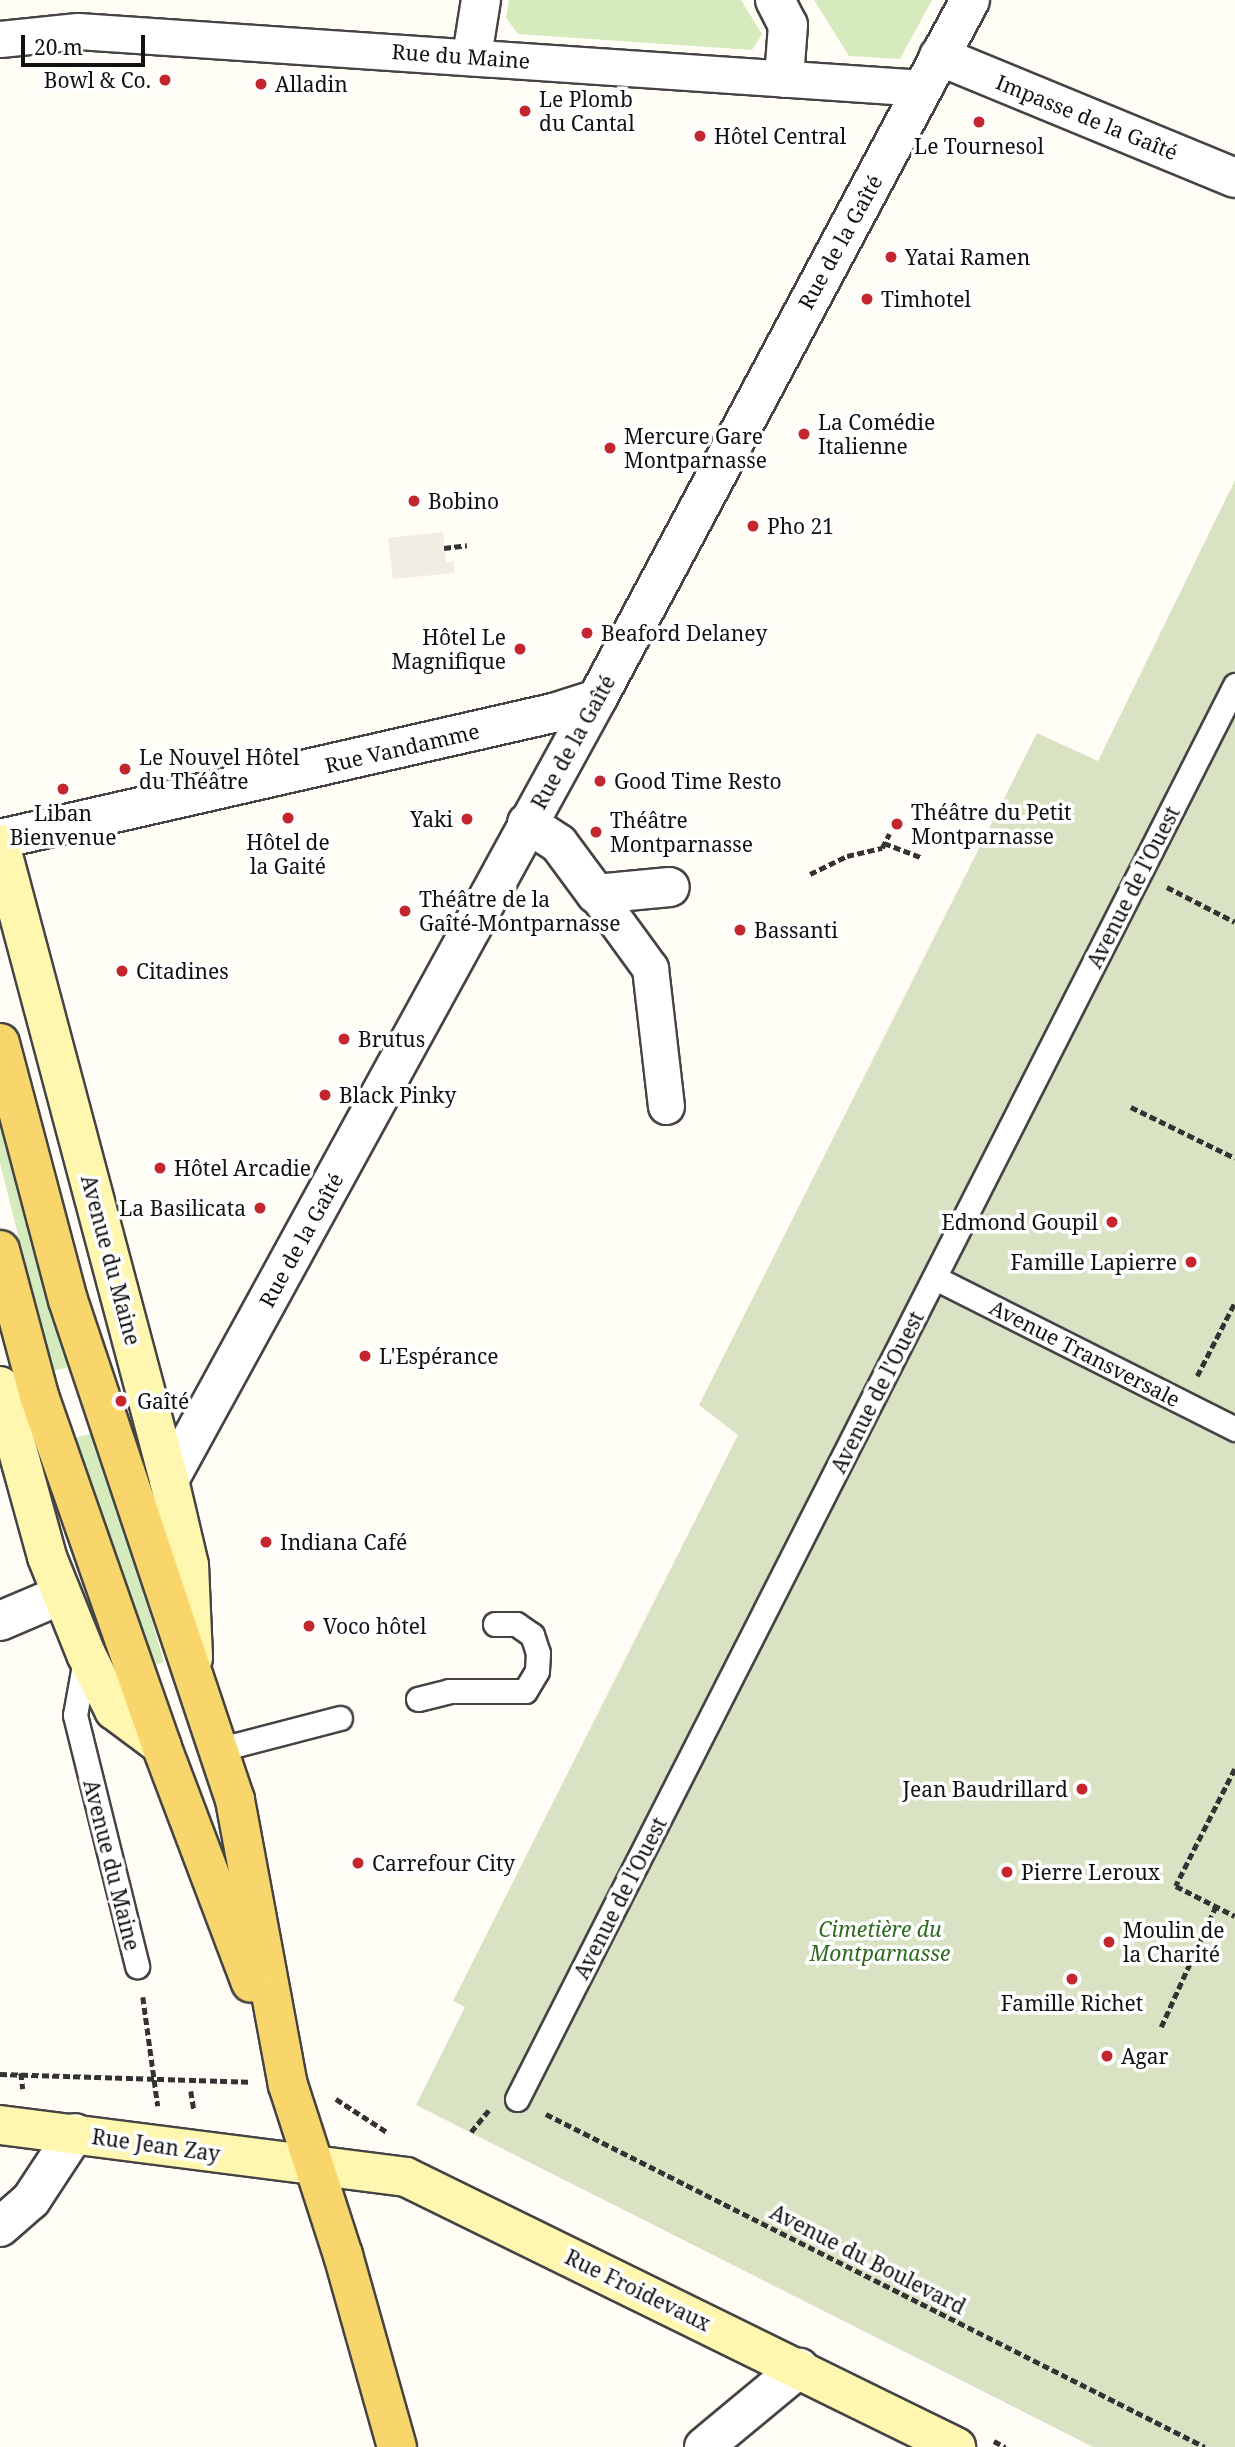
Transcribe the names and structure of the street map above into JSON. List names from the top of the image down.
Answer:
{
  "streets": {
    "main road": ["Avenue du Maine", "Rue Jean Zay", "Rue Froidevaux"],
    "street": [
      "Rue du Maine",
      "Impasse de la Gaîté",
      "Rue de la Gaîté",
      "Rue Vandamme"
    ],
    "lane": ["Avenue de l'Ouest", "Avenue Transversale"],
    "path": ["Avenue du Boulevard"]
  },
  "crossings": [
    ["Rue du Maine", "Impasse de la Gaîté"],
    ["Rue du Maine", "Rue de la Gaîté"],
    ["Impasse de la Gaîté", "Rue de la Gaîté"],
    ["Rue de la Gaîté", "Rue Vandamme"],
    ["Rue de la Gaîté", "Avenue du Maine"],
    ["Rue Vandamme", "Avenue du Maine"],
    ["Avenue de l'Ouest", "Avenue Transversale"],
    ["Avenue de l'Ouest", "Avenue du Boulevard"],
    ["Avenue du Maine", "Rue Jean Zay"],
    ["Avenue du Maine", "Rue Froidevaux"],
    ["Rue Jean Zay", "Rue Froidevaux"]
  ],
  "parks": ["Cimetière du Montparnasse"],
  "places": [
    "Bowl & Co.",
    "Alladin",
    "Le Plomb du Cantal",
    "Le Tournesol",
    "Hôtel Central",
    "Yatai Ramen",
    "Timhotel",
    "La Comédie Italienne",
    "Mercure Gare Montparnasse",
    "Bobino",
    "Pho 21",
    "Beaford Delaney",
    "Hôtel Le Magnifique",
    "Le Nouvel Hôtel du Théâtre",
    "Good Time Resto",
    "Liban Bienvenue",
    "Hôtel de la Gaité",
    "Yaki",
    "Théâtre du Petit Montparnasse",
    "Théâtre Montparnasse",
    "Théâtre de la Gaîté-Montparnasse",
    "Bassanti",
    "Citadines",
    "Brutus",
    "Black Pinky",
    "Hôtel Arcadie",
    "La Basilicata",
    "Edmond Goupil",
    "Famille Lapierre",
    "L'Espérance",
    "Gaîté",
    "Indiana Café",
    "Voco hôtel",
    "Jean Baudrillard",
    "Carrefour City",
    "Pierre Leroux",
    "Moulin de la Charité",
    "Famille Richet",
    "Agar"
  ],
  "scale_bar": "20 m"
}
